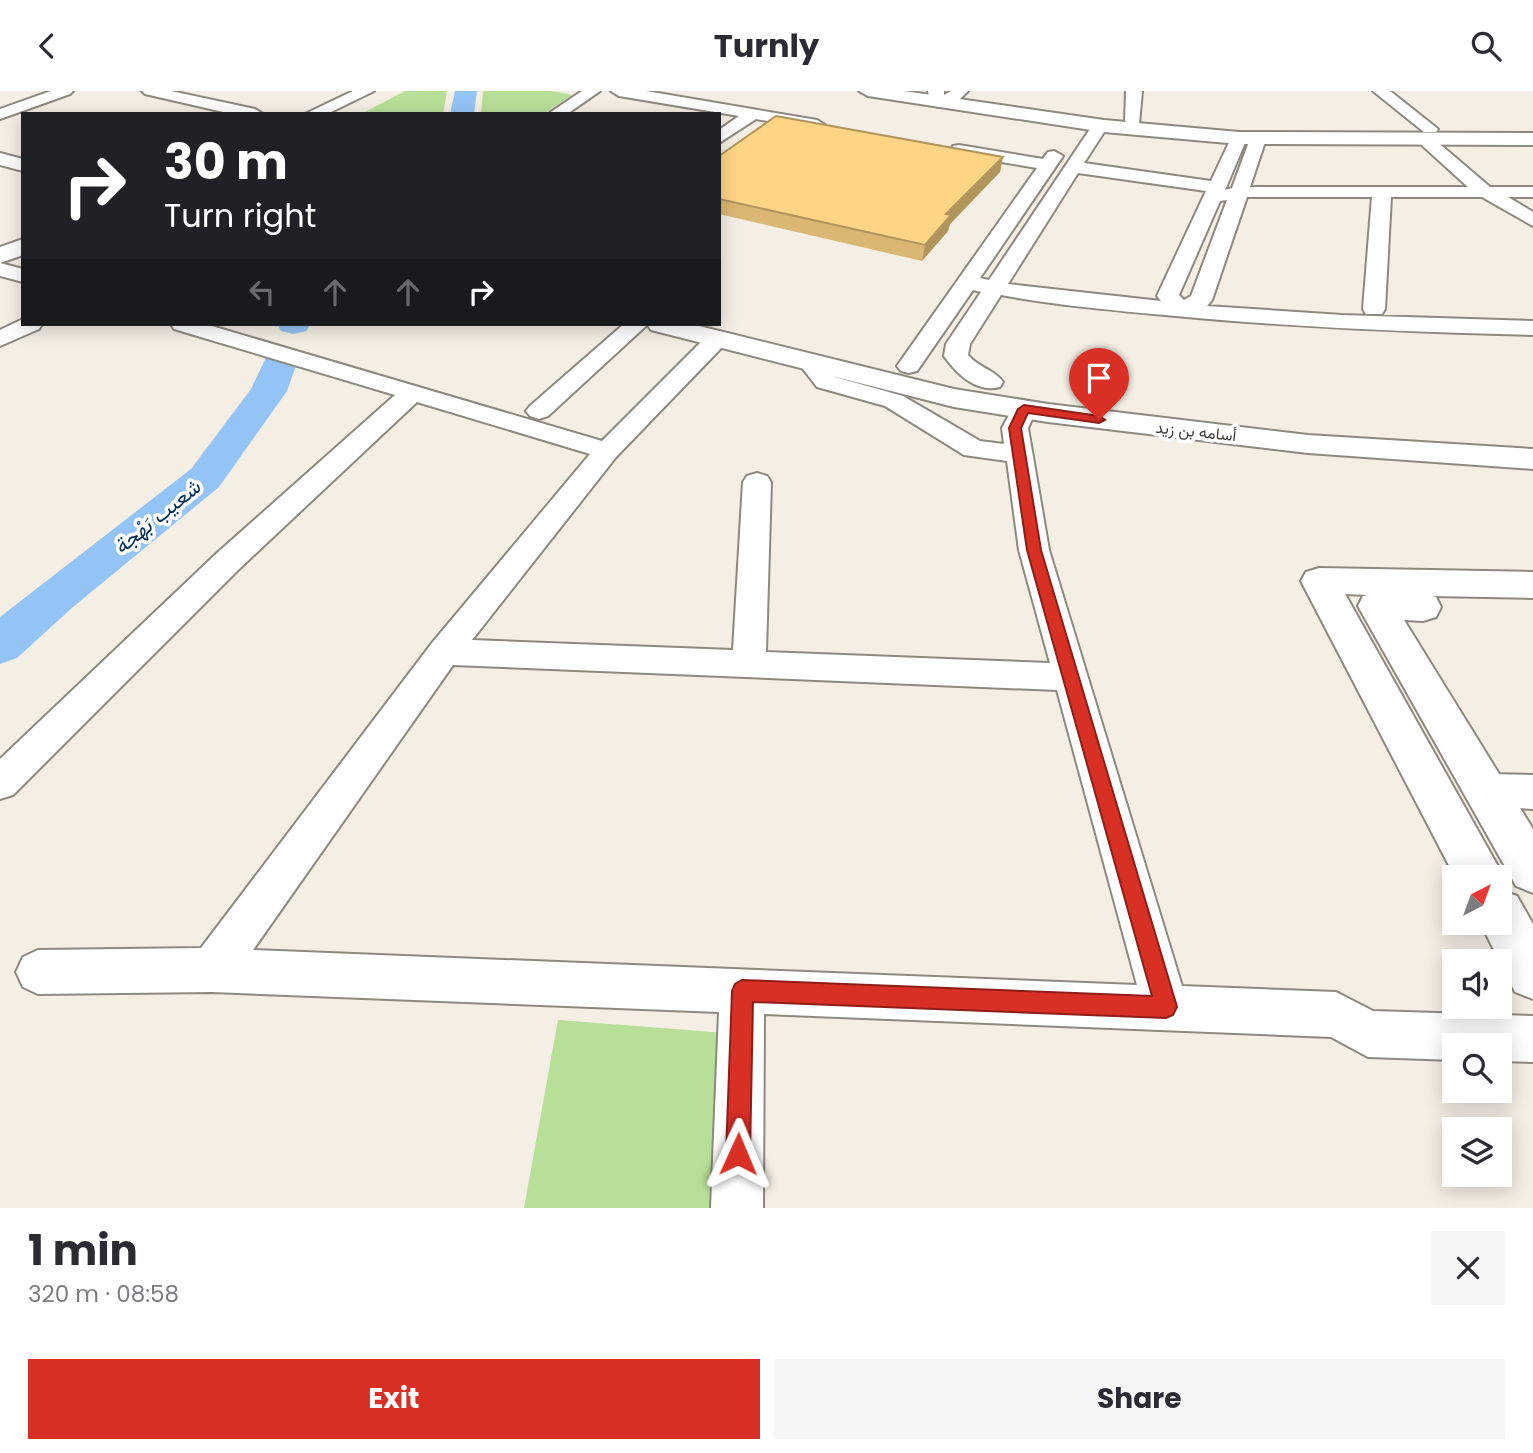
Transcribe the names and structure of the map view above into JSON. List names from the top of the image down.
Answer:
{
  "streets": {
    "street": ["أسامه بن زيد"]
  },
  "water": ["شعيب بَهْجة"],
  "north": "top right",
  "page": {
    "header": "Turnly",
    "turn": ["30 m", "Turn right"],
    "heading": ["1 min", "320 m · 08:58"],
    "buttons": ["Exit", "Share"]
  }
}
